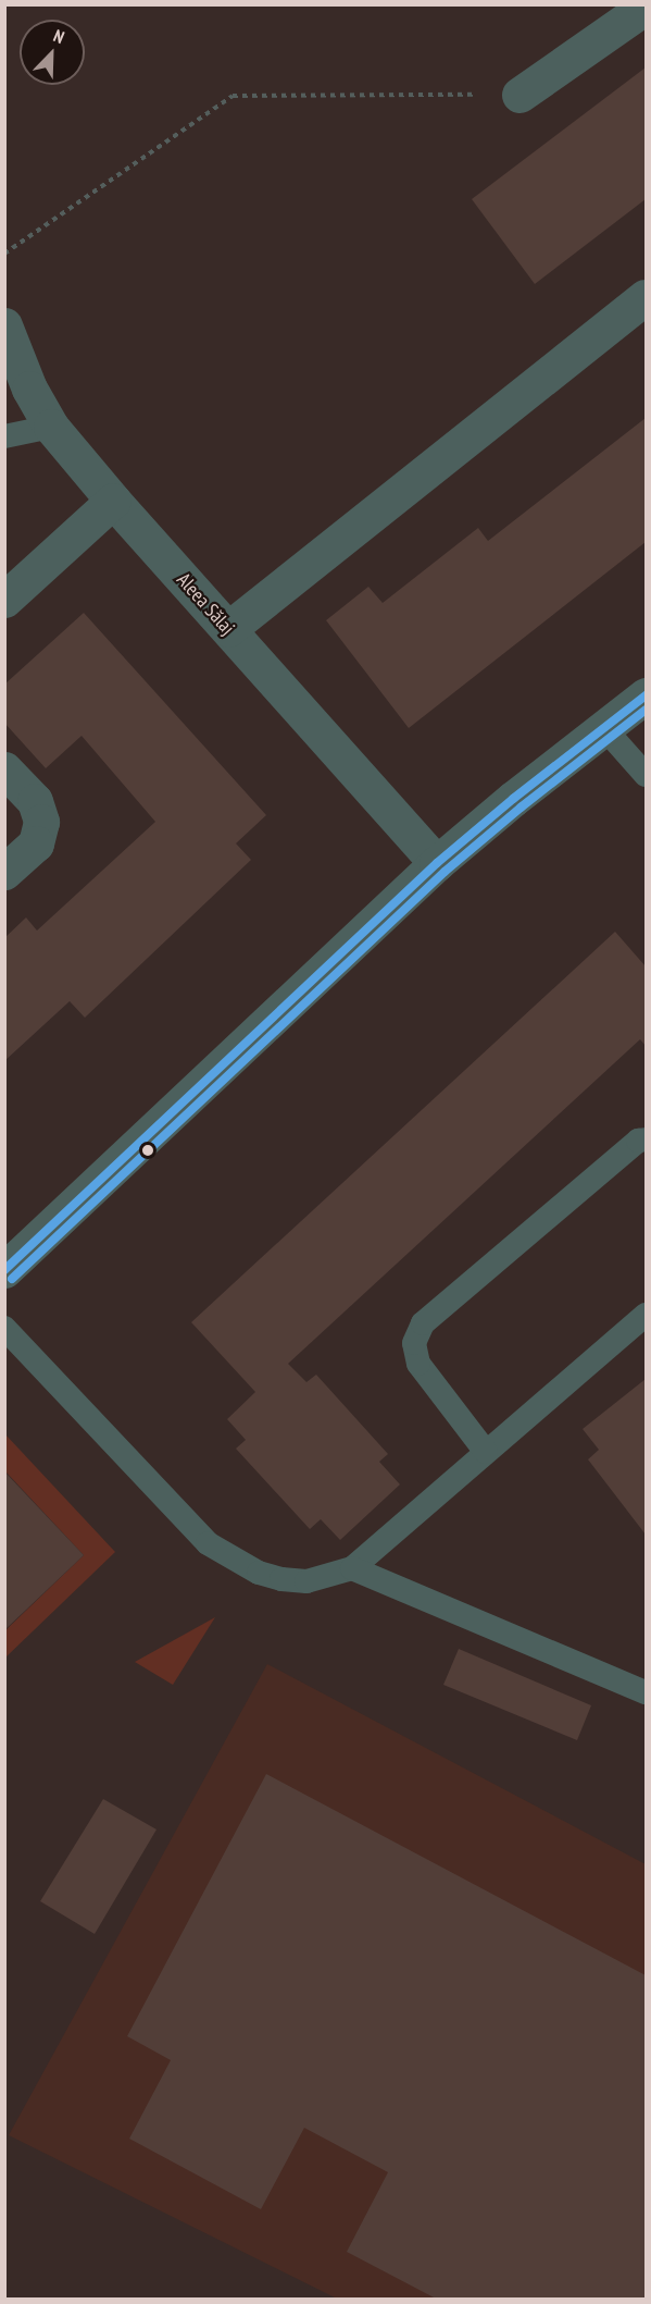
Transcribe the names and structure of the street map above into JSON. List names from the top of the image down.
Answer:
{
  "streets": {
    "street": ["Aleea Sălaj"]
  },
  "north": "top right"
}
